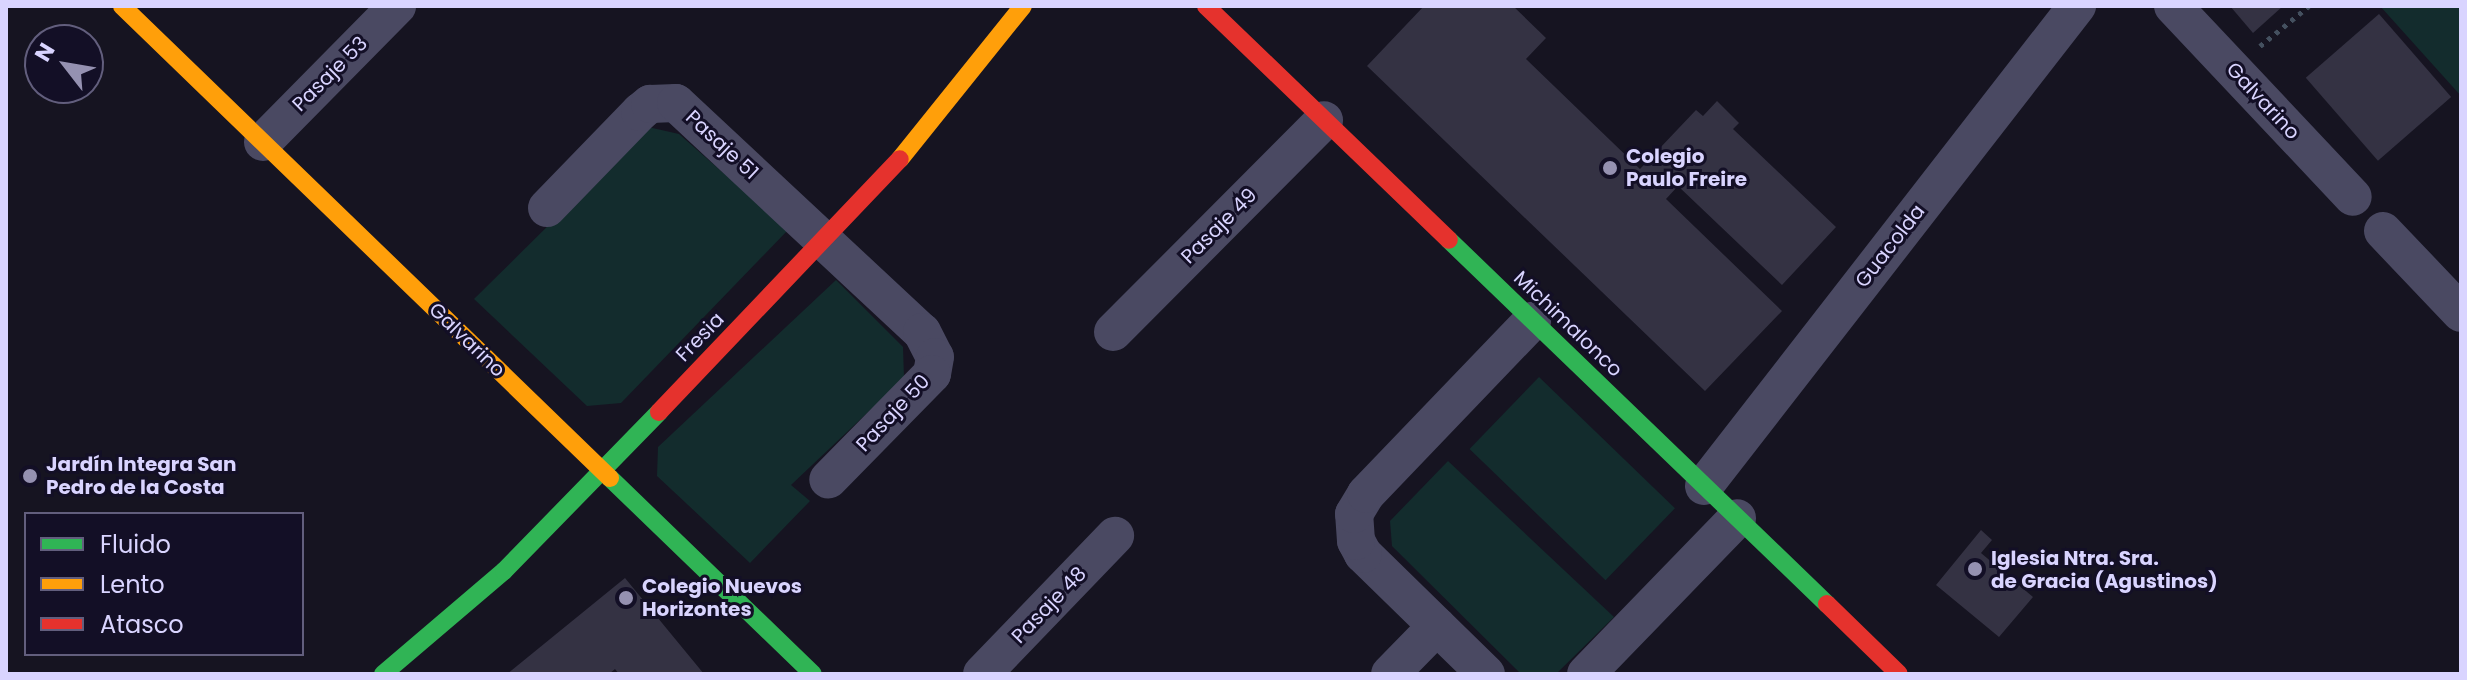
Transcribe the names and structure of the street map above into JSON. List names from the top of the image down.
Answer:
{
  "streets": {
    "street": [
      "Pasaje 53",
      "Galvarino",
      "Pasaje 51",
      "Pasaje 49",
      "Guacolda",
      "Michimalonco",
      "Fresia",
      "Pasaje 50",
      "Pasaje 48"
    ]
  },
  "crossings": [
    ["Pasaje 53", "Galvarino"],
    ["Galvarino", "Fresia"],
    ["Pasaje 51", "Fresia"],
    ["Pasaje 51", "Pasaje 50"],
    ["Pasaje 49", "Michimalonco"],
    ["Guacolda", "Michimalonco"],
    ["Fresia", "Pasaje 50"]
  ],
  "places": [
    "Colegio Paulo Freire",
    "Jardín Integra San Pedro de la Costa",
    "Iglesia Ntra. Sra. de Gracia (Agustinos)",
    "Colegio Nuevos Horizontes"
  ],
  "legend": ["Fluido", "Lento", "Atasco"],
  "north": "top left"
}
